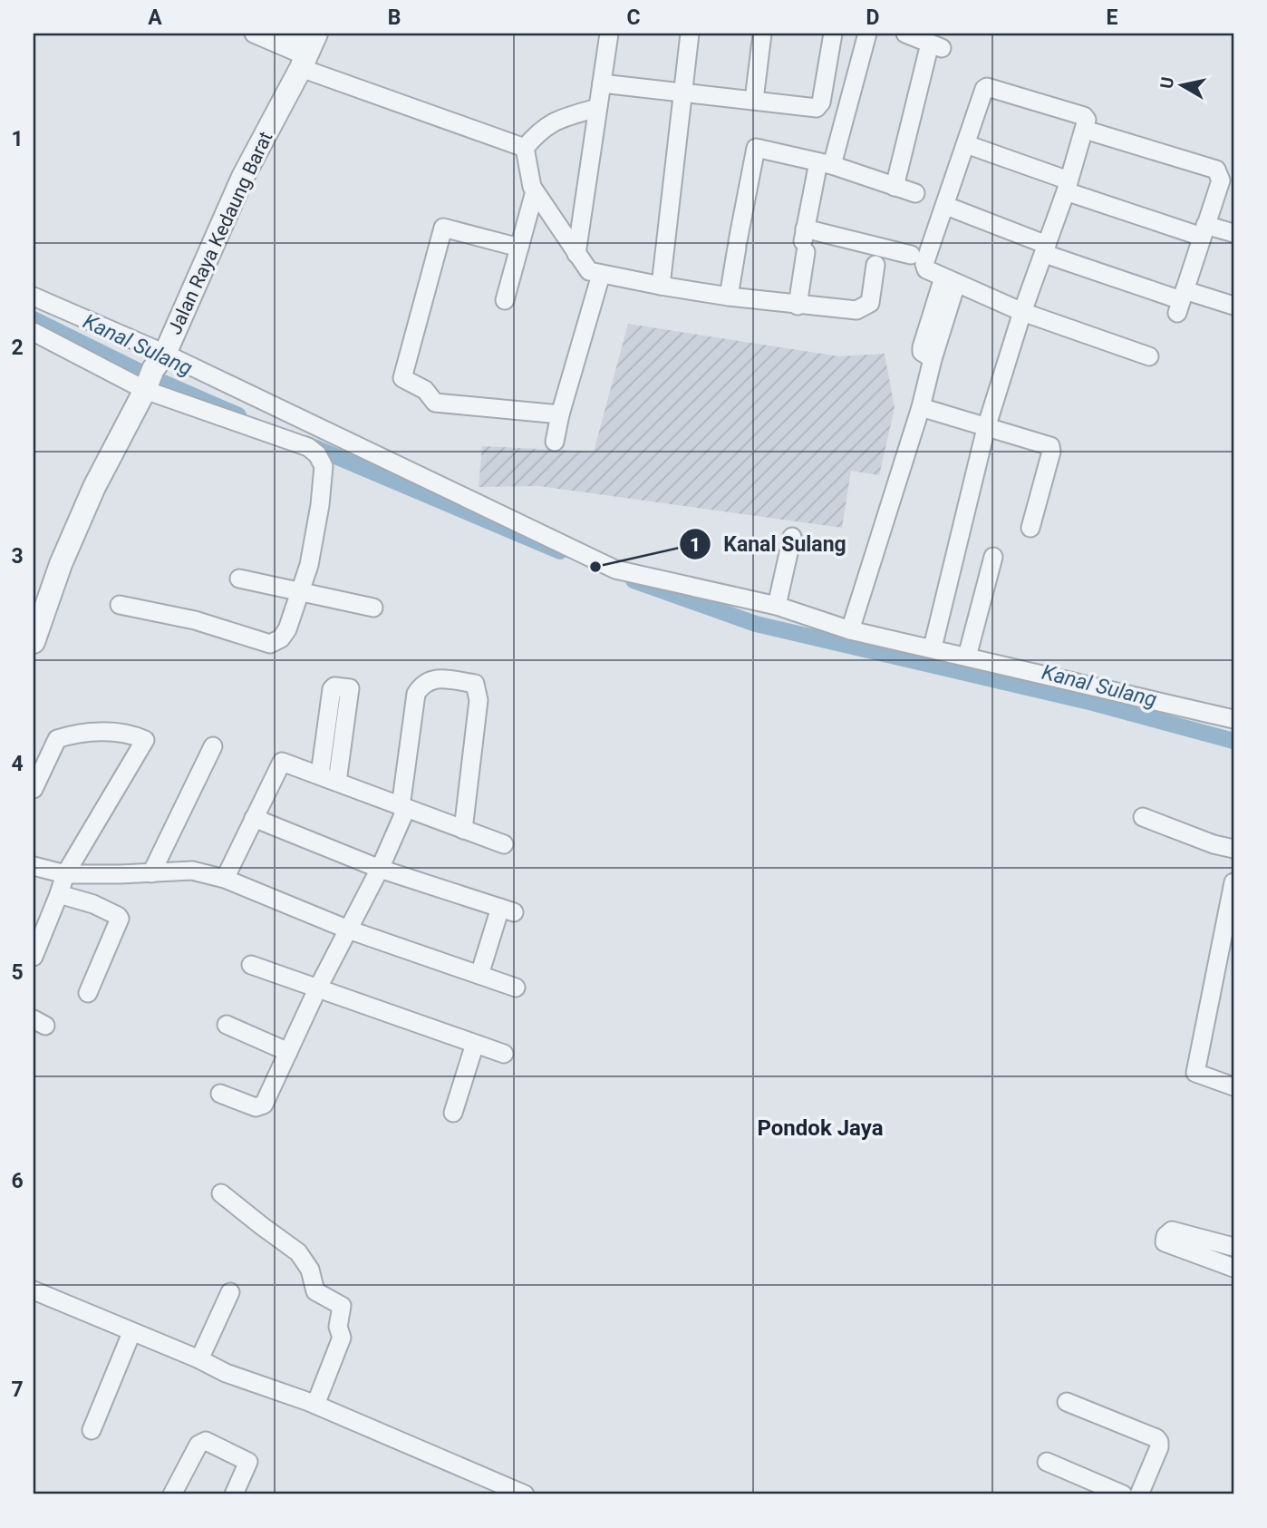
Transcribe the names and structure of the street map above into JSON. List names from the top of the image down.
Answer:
{
  "streets": {
    "street": ["Jalan Raya Kedaung Barat"]
  },
  "districts": ["Pondok Jaya"],
  "water": ["Kanal Sulang"],
  "places": ["Kanal Sulang"],
  "north": "left",
  "grid": {
    "columns": [
      "A",
      "B",
      "C",
      "D",
      "E"
    ],
    "rows": [
      "1",
      "2",
      "3",
      "4",
      "5",
      "6",
      "7"
    ]
  }
}
